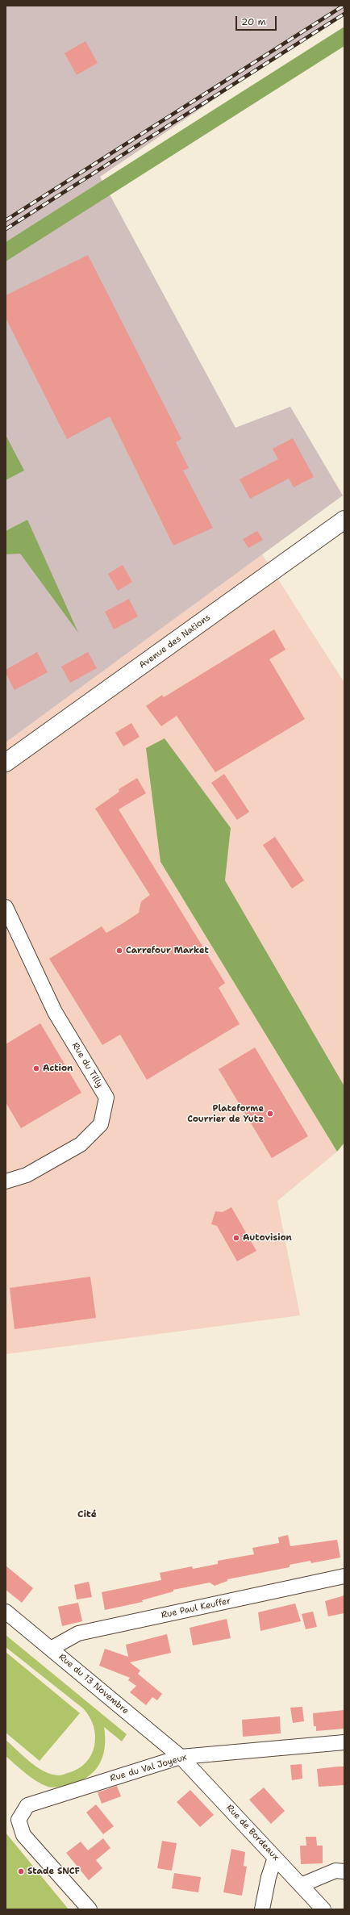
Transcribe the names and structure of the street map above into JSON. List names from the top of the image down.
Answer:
{
  "streets": {
    "main road": ["Avenue des Nations"],
    "street": [
      "Rue du Tilly",
      "Rue Paul Keuffer",
      "Rue du 13 Novembre",
      "Rue du Val Joyeux",
      "Rue de Bordeaux"
    ]
  },
  "crossings": [
    ["Rue Paul Keuffer", "Rue du 13 Novembre"],
    ["Rue du 13 Novembre", "Rue du Val Joyeux"],
    ["Rue du 13 Novembre", "Rue de Bordeaux"],
    ["Rue du Val Joyeux", "Rue de Bordeaux"]
  ],
  "districts": ["Cité"],
  "places": [
    "Carrefour Market",
    "Action",
    "Plateforme Courrier de Yutz",
    "Autovision",
    "Stade SNCF"
  ],
  "scale_bar": "20 m"
}
